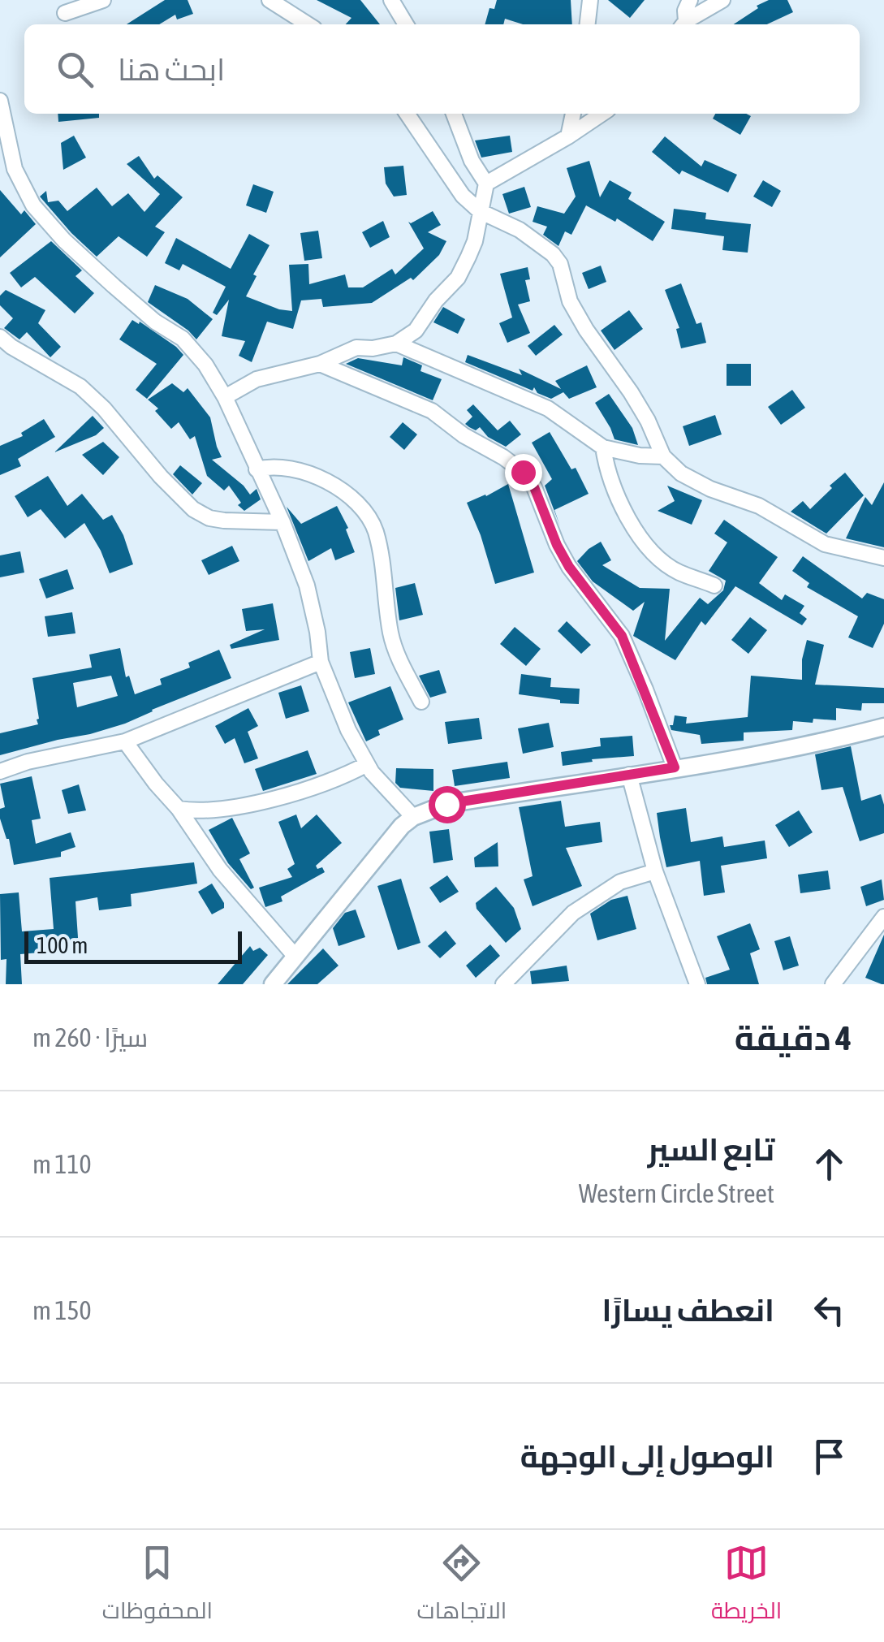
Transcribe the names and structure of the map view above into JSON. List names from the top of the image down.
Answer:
{
  "scale_bar": "100 m",
  "page": {
    "search": "ابحث هنا",
    "scale": "100 m",
    "heading": ["4 دقيقة", "سيرًا · 260 m"],
    "list": [
      ["تابع السير", "Western Circle Street", "110 m"],
      ["انعطف يسارًا", "150 m"],
      "الوصول إلى الوجهة"
    ],
    "nav": ["الخريطة", "الاتجاهات", "المحفوظات"]
  }
}
